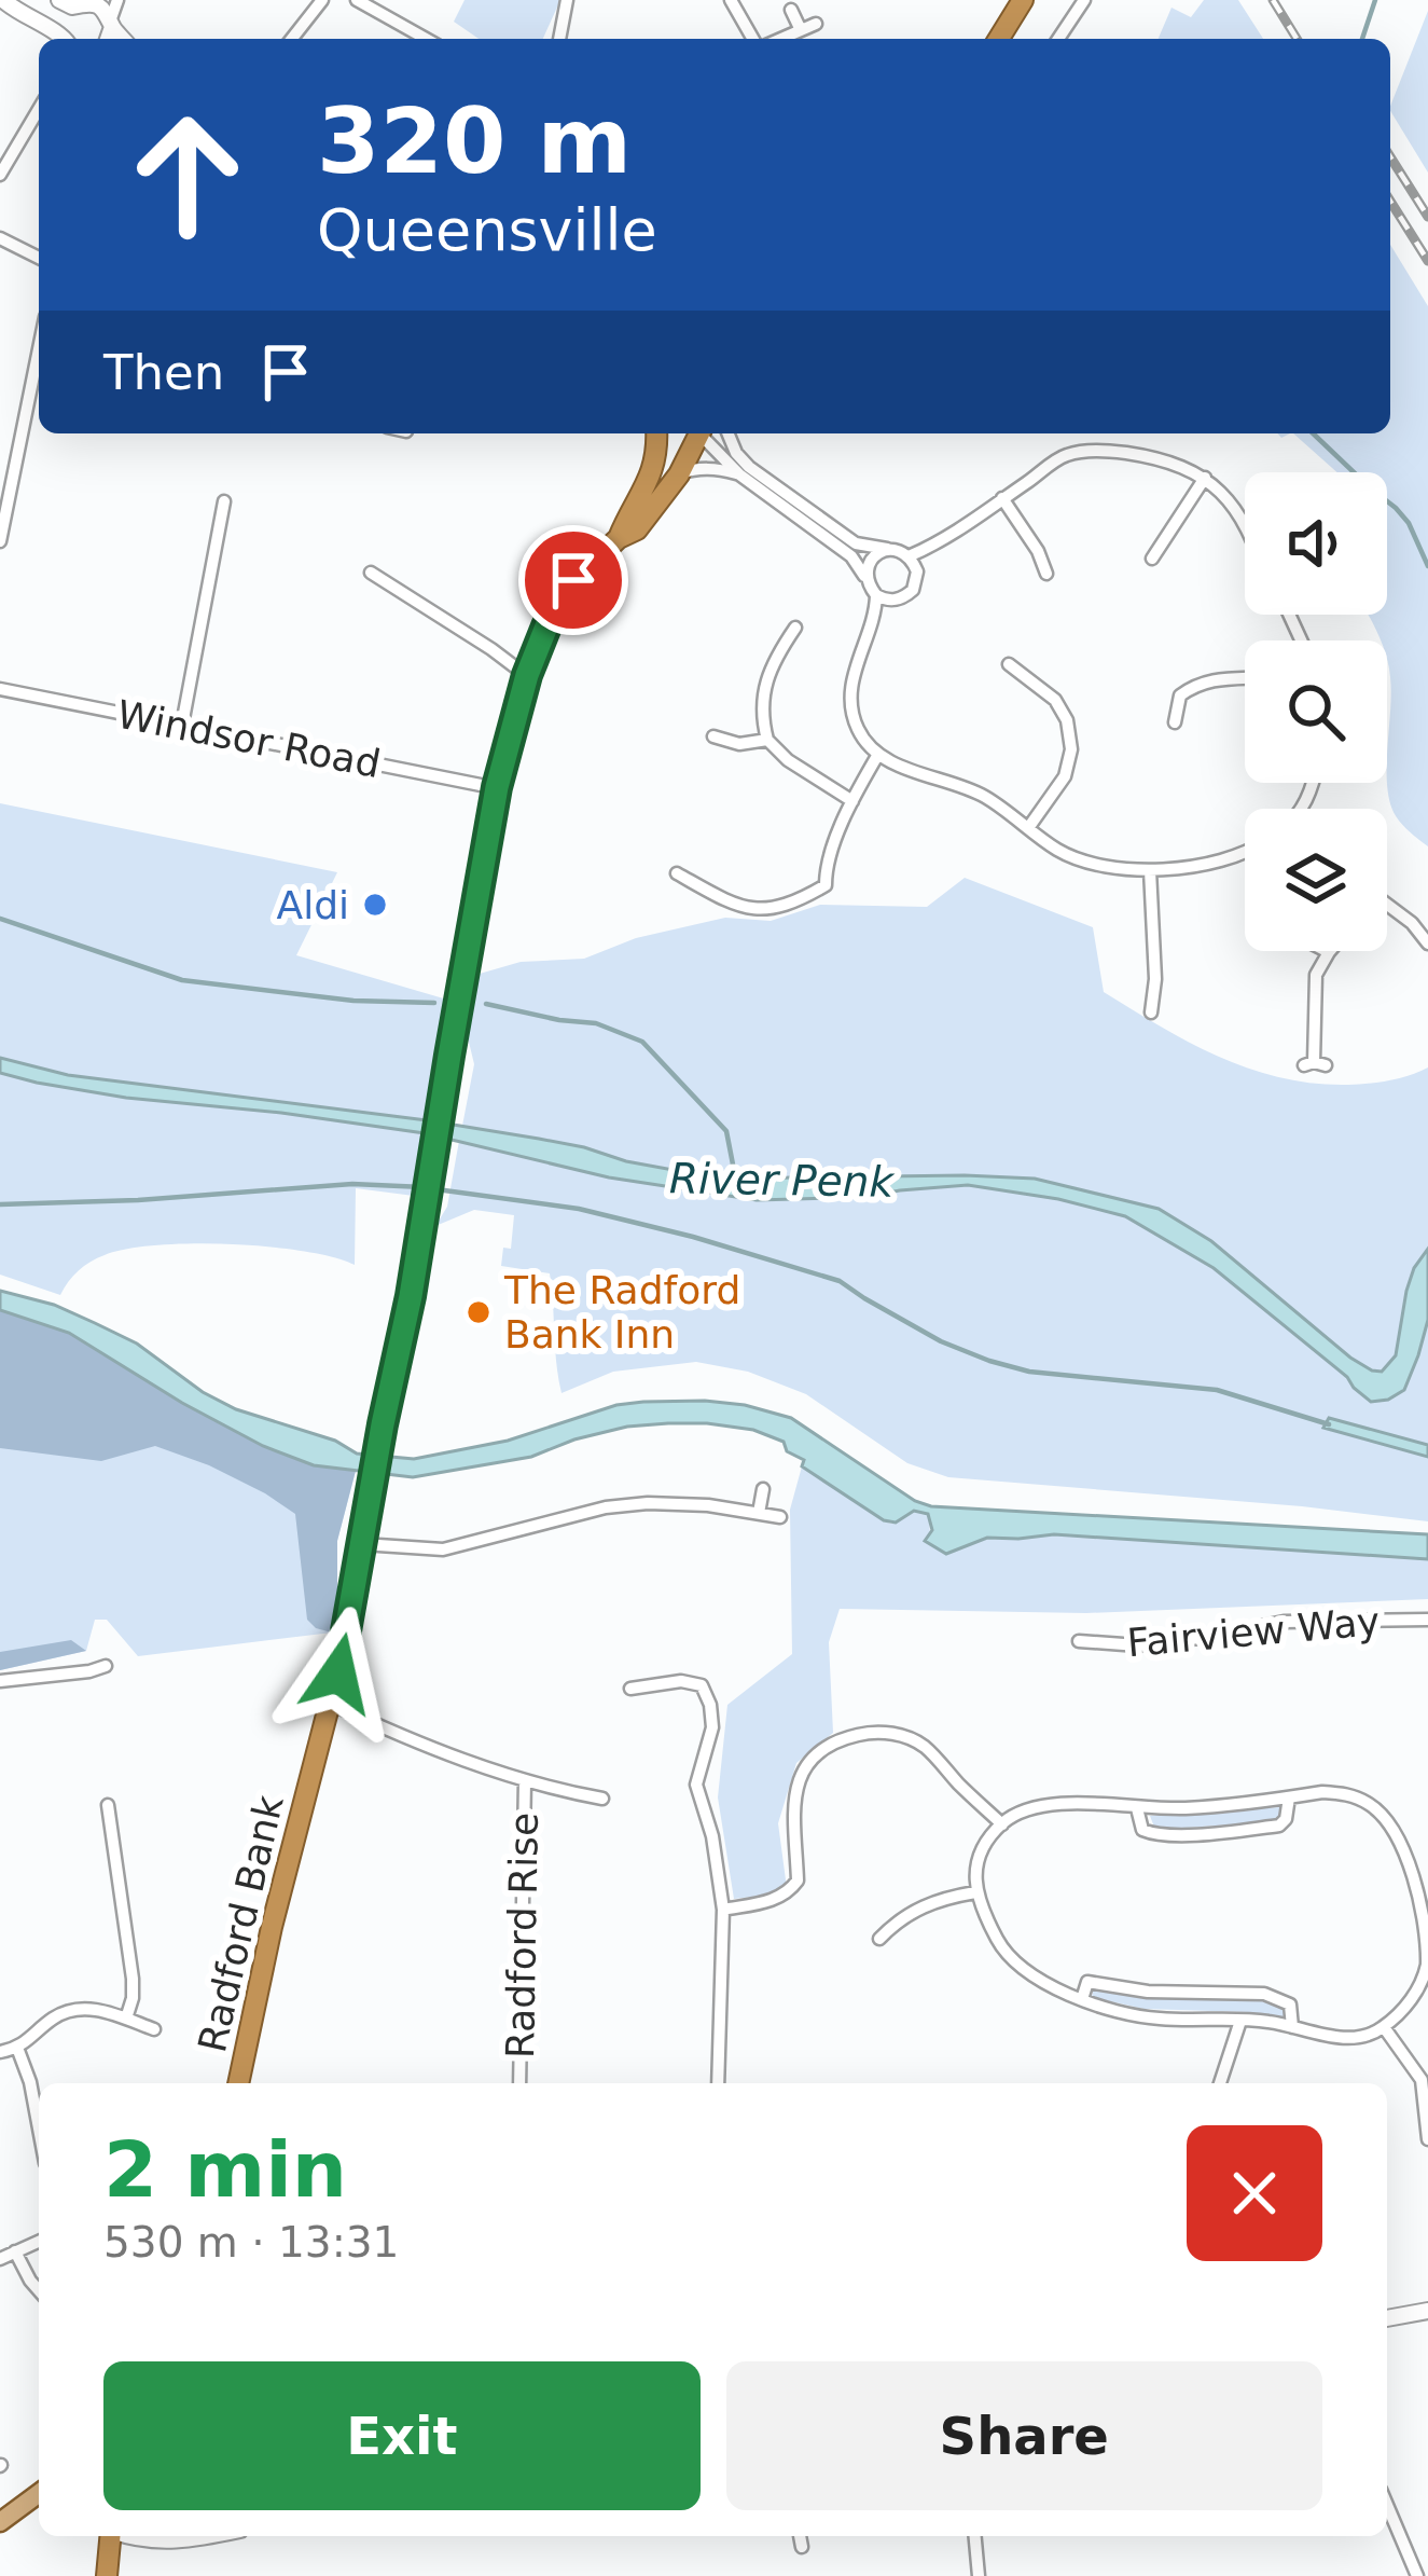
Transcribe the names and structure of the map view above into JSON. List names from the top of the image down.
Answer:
{
  "streets": {
    "highway": ["Radford Bank"],
    "street": ["Windsor Road", "Fairview Way", "Radford Rise"]
  },
  "crossings": [
    ["Windsor Road", "Radford Bank"],
    ["Radford Bank", "Radford Rise"]
  ],
  "water": ["River Penk"],
  "places": ["Aldi", "The Radford Bank Inn"],
  "page": {
    "turn": ["320 m", "Queensville"],
    "then": "Then",
    "heading": ["2 min", "530 m · 13:31"],
    "buttons": ["Exit", "Share"]
  }
}
